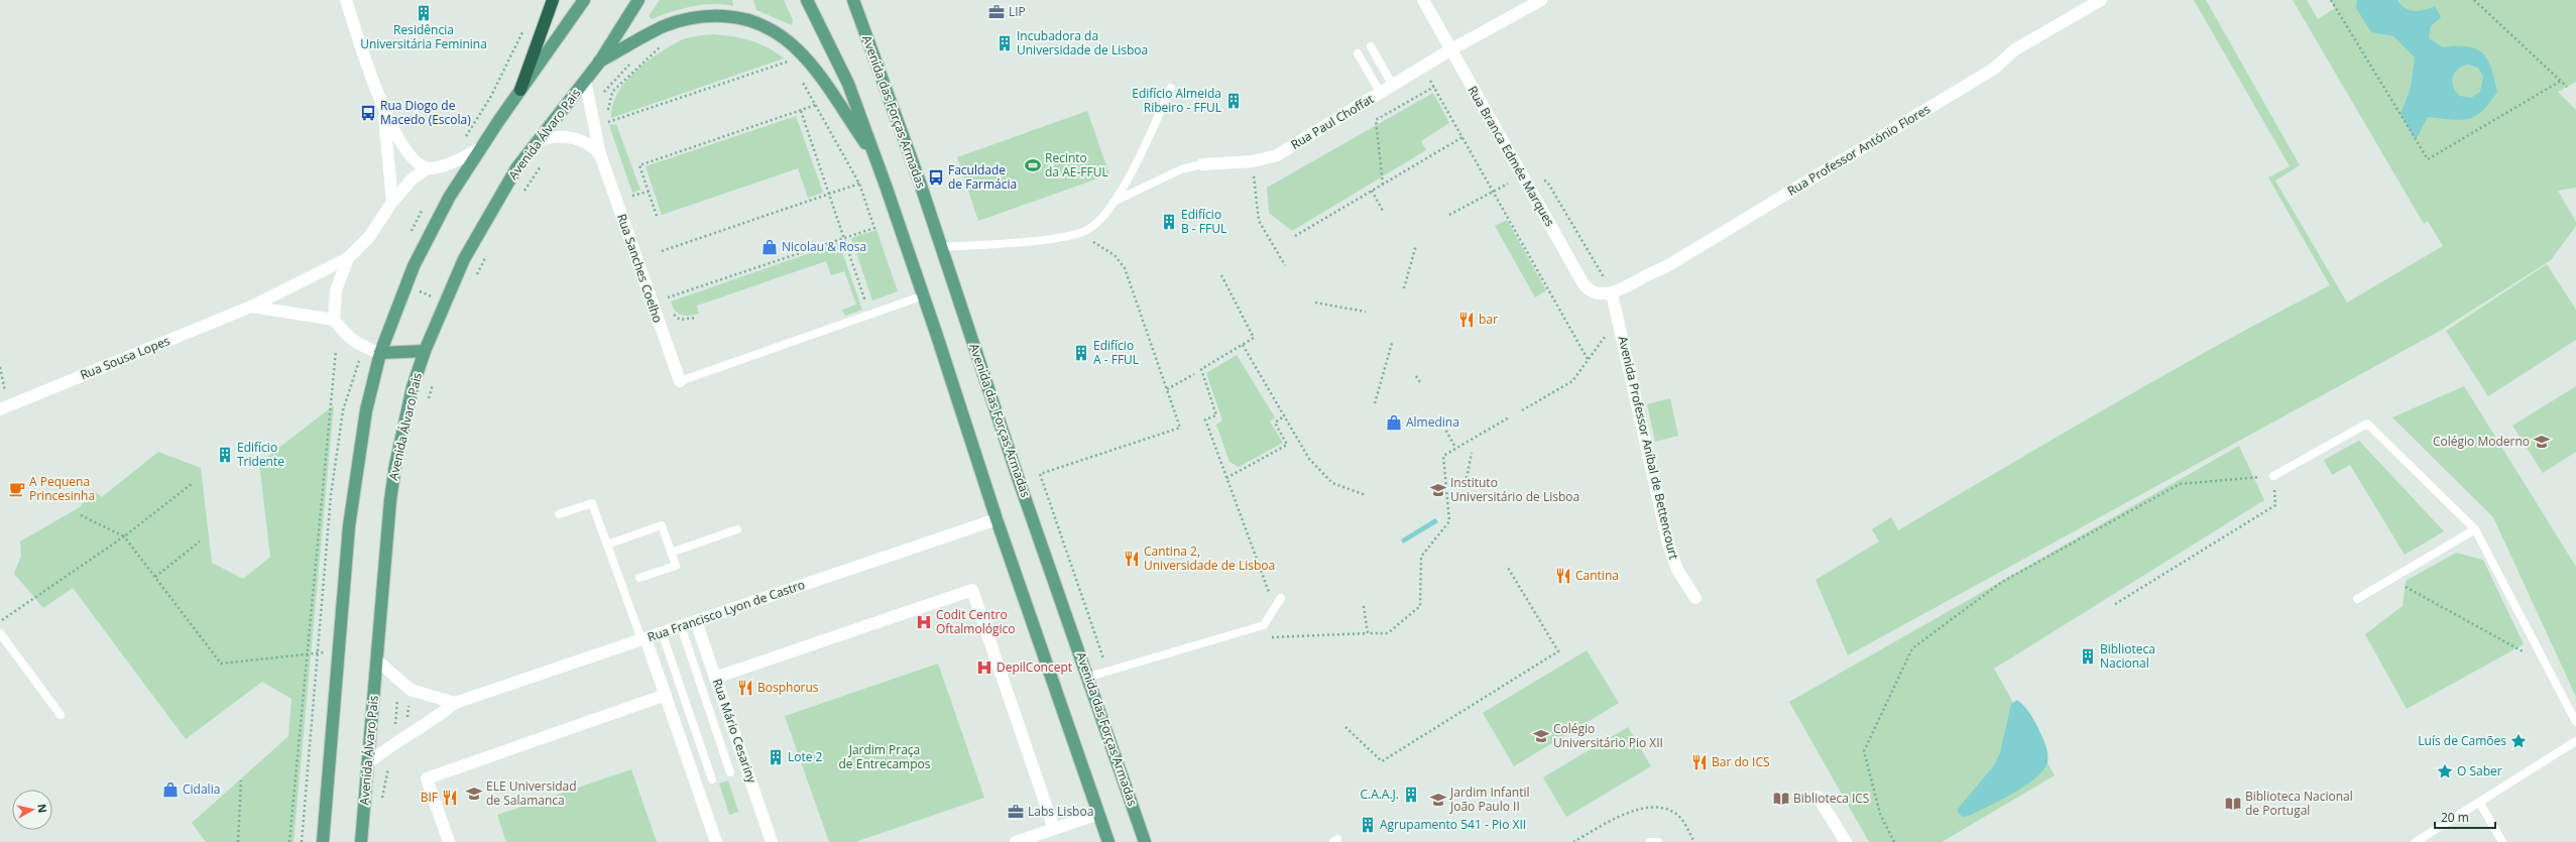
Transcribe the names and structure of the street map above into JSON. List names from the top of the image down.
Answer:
{
  "streets": {
    "main road": ["Avenida das Forças Armadas", "Avenida Álvaro Pais"],
    "street": [
      "Rua Paul Choffat",
      "Rua Professor António Flores",
      "Rua Branca Edmée Marques",
      "Rua Sanches Coelho",
      "Rua Sousa Lopes",
      "Avenida Professor Aníbal de Bettencourt",
      "Rua Francisco Lyon de Castro",
      "Rua Mário Cesariny"
    ]
  },
  "crossings": [
    ["Rua Paul Choffat", "Rua Branca Edmée Marques"],
    ["Avenida Álvaro Pais", "Rua Sanches Coelho"],
    ["Avenida Álvaro Pais", "Rua Francisco Lyon de Castro"],
    ["Rua Professor António Flores", "Rua Branca Edmée Marques"],
    ["Rua Professor António Flores", "Avenida Professor Aníbal de Bettencourt"],
    ["Rua Branca Edmée Marques", "Avenida Professor Aníbal de Bettencourt"],
    ["Rua Francisco Lyon de Castro", "Rua Mário Cesariny"]
  ],
  "parks": ["Jardim Praça de Entrecampos"],
  "places": {
    "office": ["LIP", "Labs Lisboa"],
    "building": [
      "Residência Universitária Feminina",
      "Incubadora da Universidade de Lisboa",
      "Edifício Almeida Ribeiro - FFUL",
      "Edifício B - FFUL",
      "Edifício A - FFUL",
      "Edifício Tridente",
      "Biblioteca Nacional",
      "Lote 2",
      "C.A.A.J.",
      "Agrupamento 541 - Pio XII"
    ],
    "bus stop": ["Rua Diogo de Macedo (Escola)", "Faculdade de Farmácia"],
    "sports": ["Recinto da AE-FFUL"],
    "shop": ["Nicolau & Rosa", "Almedina", "Cidalia"],
    "restaurant": [
      "bar",
      "Cantina 2, Universidade de Lisboa",
      "Cantina",
      "Bosphorus",
      "Bar do ICS",
      "BIF"
    ],
    "school or university": [
      "Colégio Moderno",
      "Instituto Universitário de Lisboa",
      "Colégio Universitário Pio XII",
      "ELE Universidad de Salamanca",
      "Jardim Infantil João Paulo II"
    ],
    "cafe": ["A Pequena Princesinha"],
    "hospital": ["Codit Centro Oftalmológico", "DepilConcept"],
    "place": ["Luís de Camões", "O Saber"],
    "library": ["Biblioteca ICS", "Biblioteca Nacional de Portugal"]
  },
  "scale_bar": "20 m",
  "north": "right"
}
